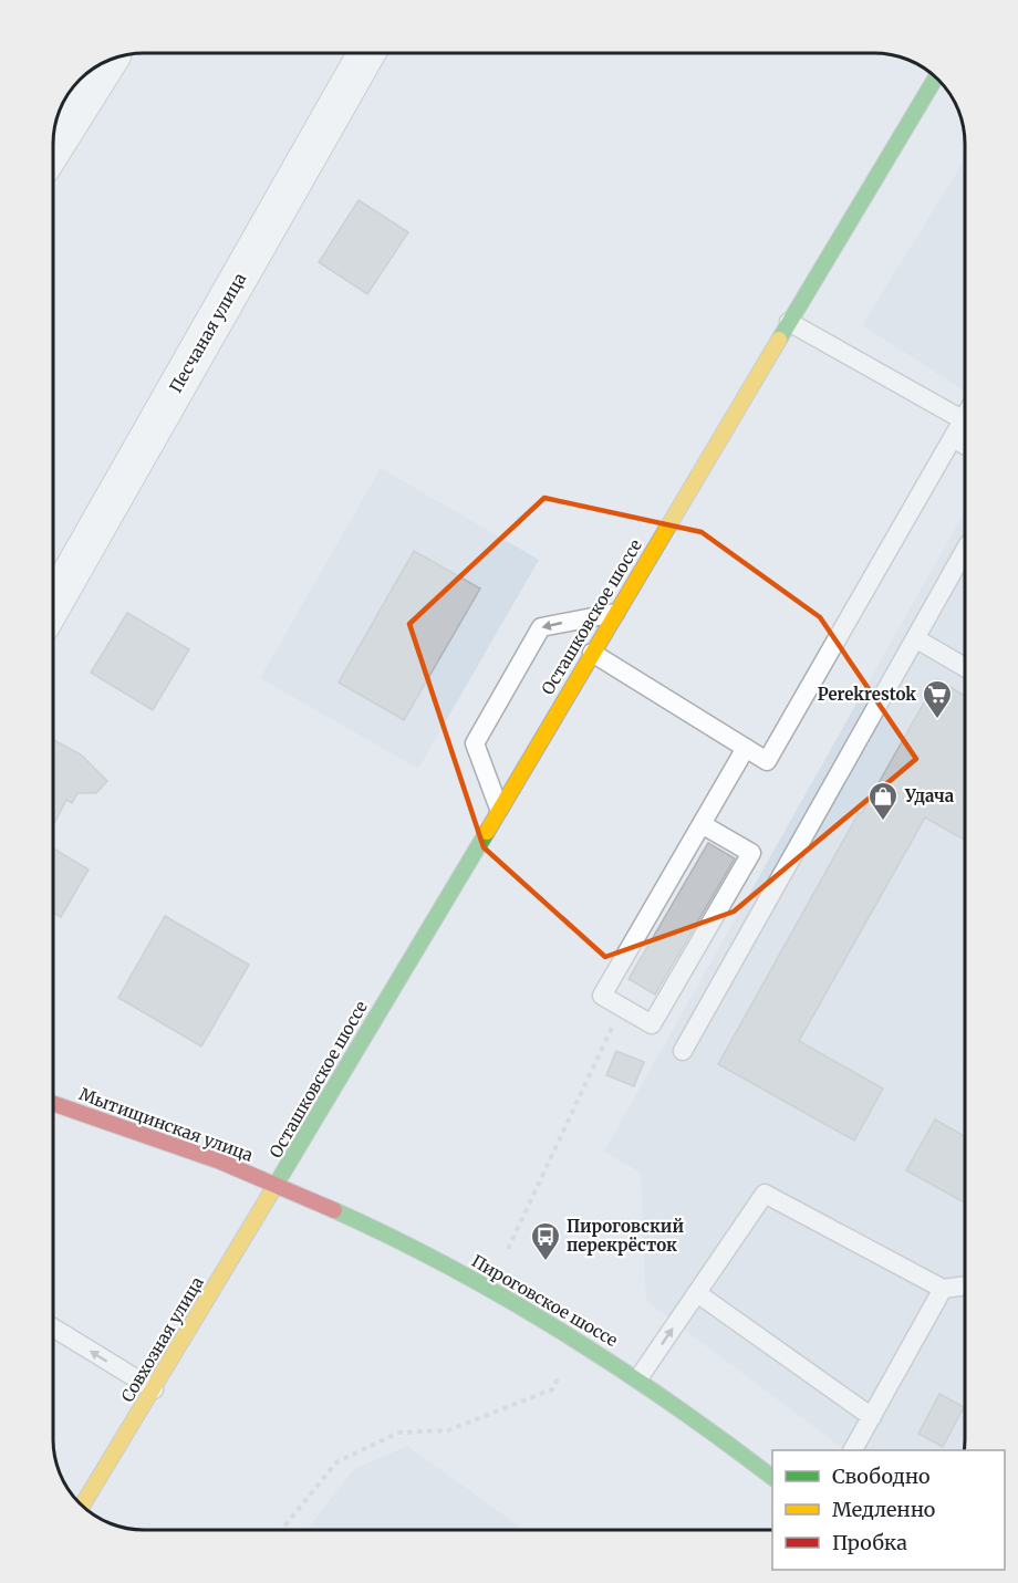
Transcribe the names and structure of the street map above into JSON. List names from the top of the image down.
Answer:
{
  "streets": {
    "main road": [
      "Осташковское шоссе",
      "Мытищинская улица",
      "Пироговское шоссе",
      "Совхозная улица"
    ],
    "street": ["Песчаная улица"]
  },
  "crossings": [
    ["Осташковское шоссе", "Мытищинская улица"],
    ["Осташковское шоссе", "Пироговское шоссе"],
    ["Осташковское шоссе", "Совхозная улица"],
    ["Мытищинская улица", "Пироговское шоссе"],
    ["Мытищинская улица", "Совхозная улица"],
    ["Пироговское шоссе", "Совхозная улица"]
  ],
  "places": {
    "supermarket": ["Perekrestok"],
    "shop": ["Удача"],
    "bus stop": ["Пироговский перекрёсток"]
  },
  "legend": ["Свободно", "Медленно", "Пробка"]
}
